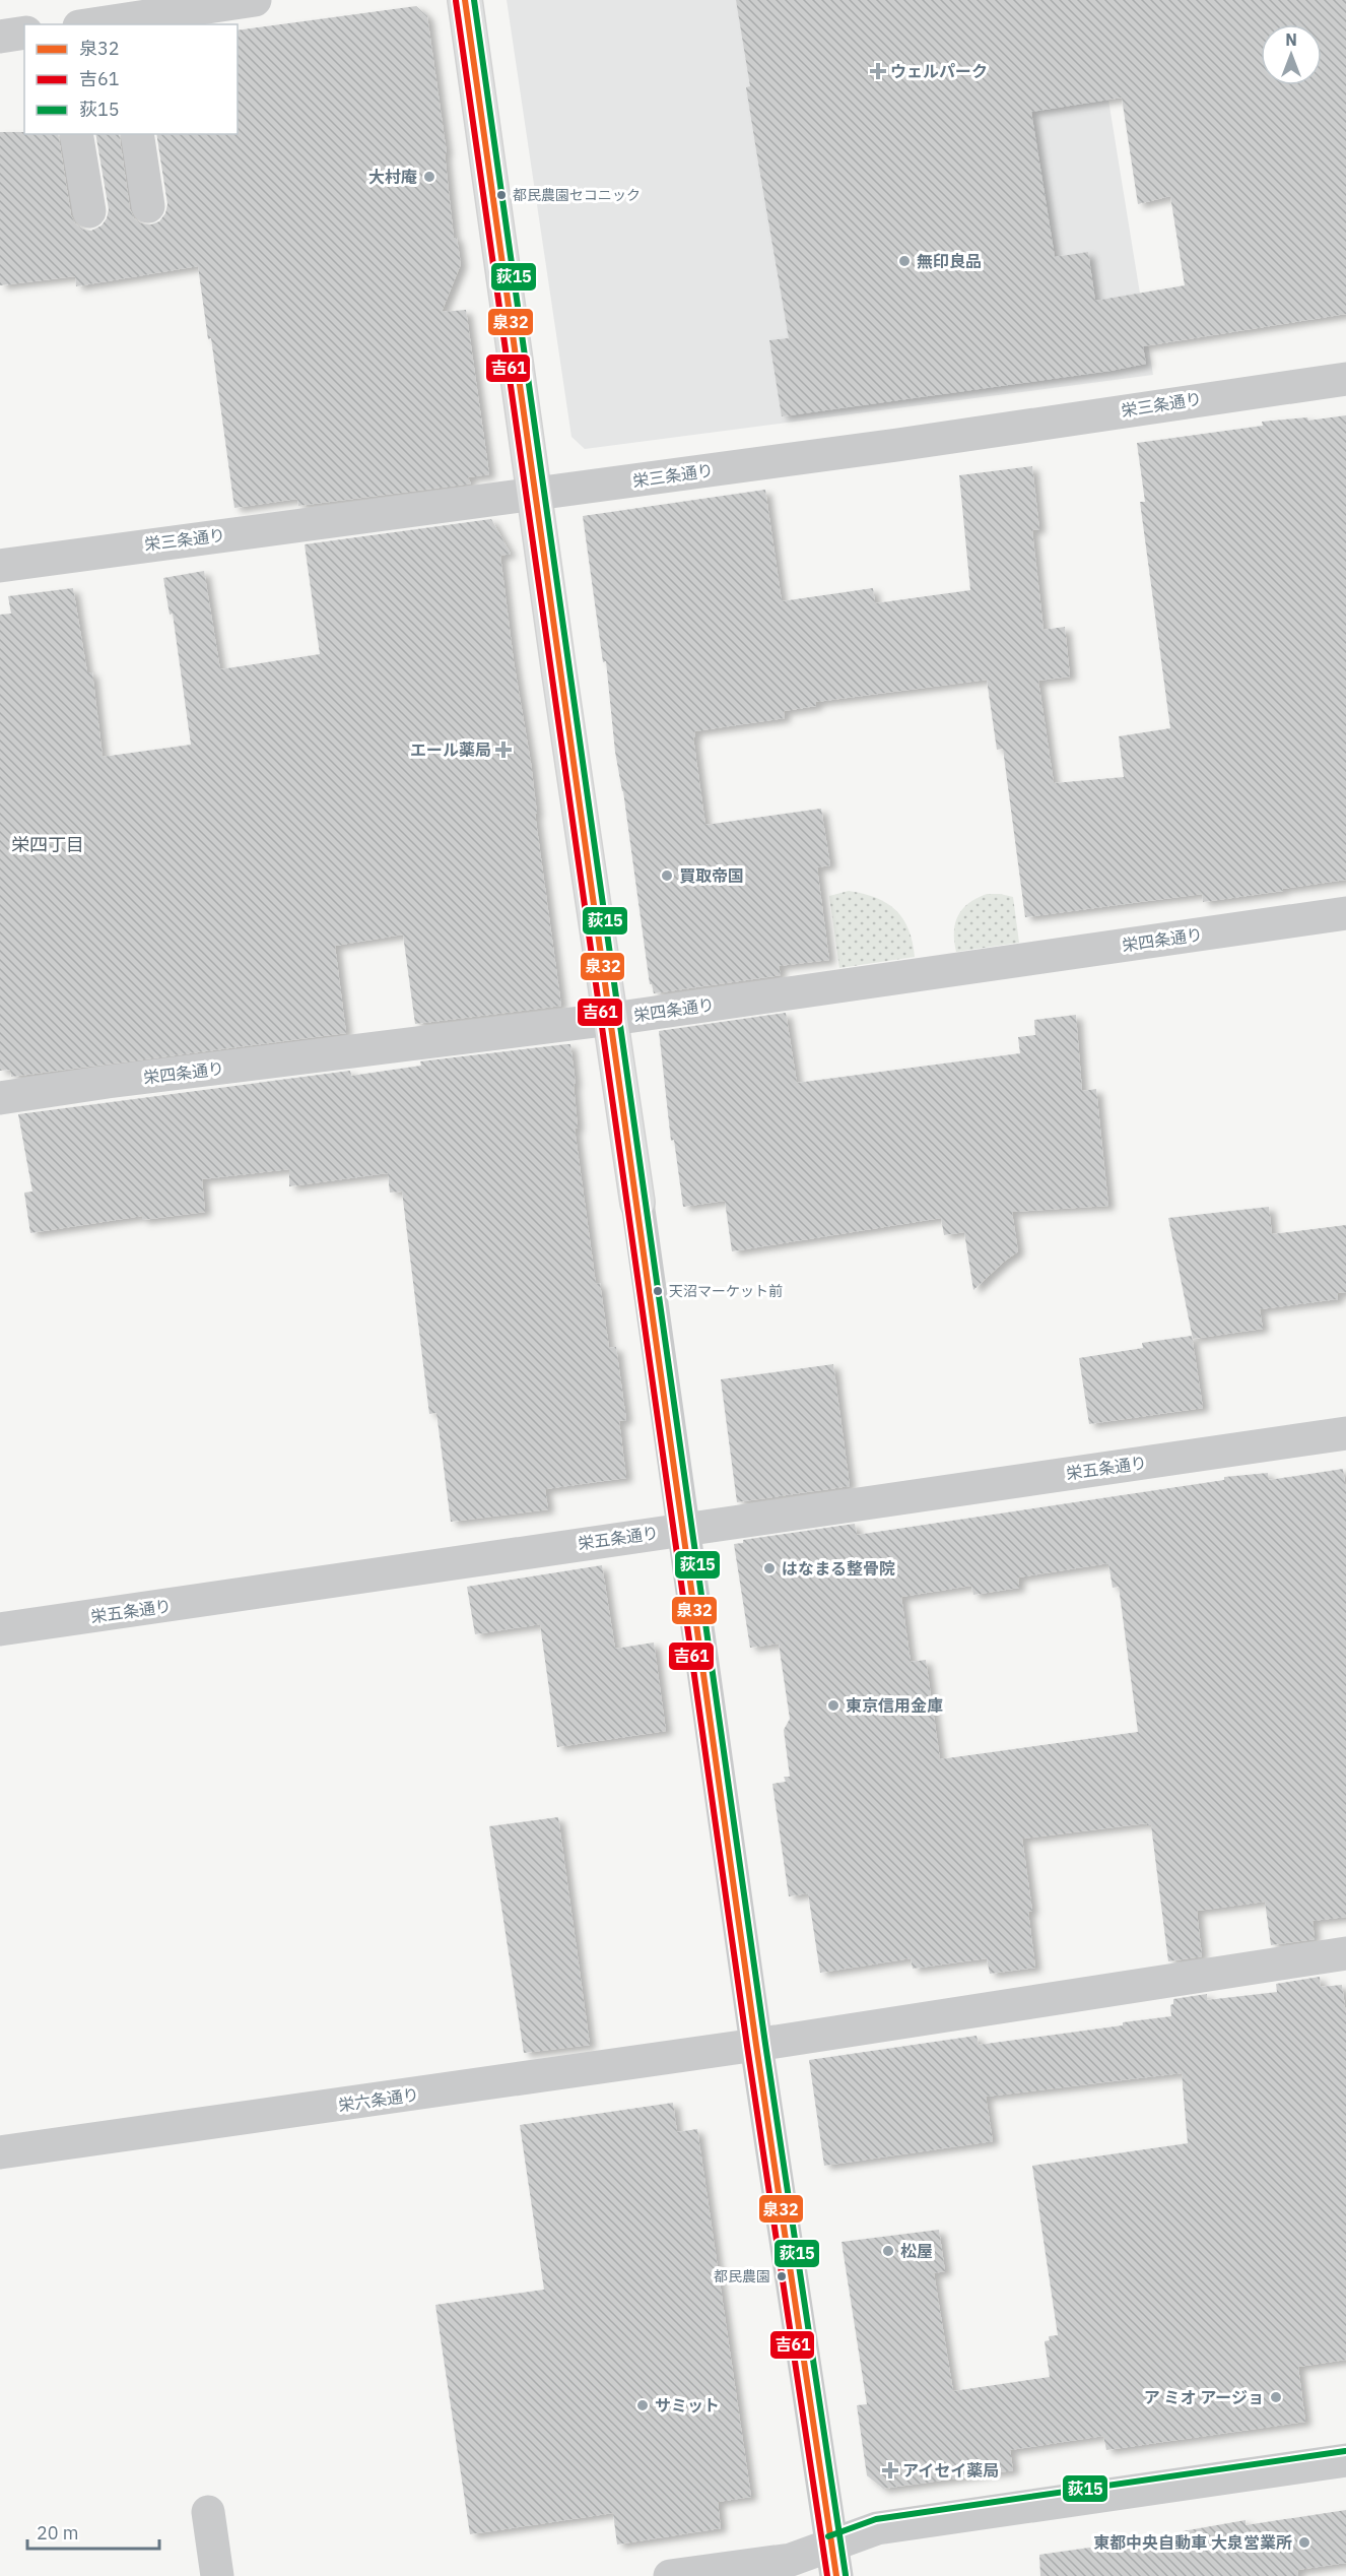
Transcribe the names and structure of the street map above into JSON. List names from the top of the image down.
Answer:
{
  "streets": {
    "street": [
      "栄三条通り",
      "栄四条通り",
      "栄五条通り",
      "栄六条通り"
    ]
  },
  "districts": ["栄四丁目"],
  "places": {
    "health": ["ウェルパーク", "エール薬局", "アイセイ薬局"],
    "other": [
      "大村庵",
      "都民農園セコニック",
      "無印良品",
      "買取帝国",
      "天沼マーケット前",
      "はなまる整骨院",
      "東京信用金庫",
      "松屋",
      "都民農園",
      "ア ミオ アージョ",
      "サミット",
      "東都中央自動車 大泉営業所"
    ]
  },
  "lines": ["transit line 泉32", "transit line 荻15", "transit line 吉61"],
  "legend": ["泉32", "吉61", "荻15"],
  "scale_bar": "20 m",
  "north": "top"
}
